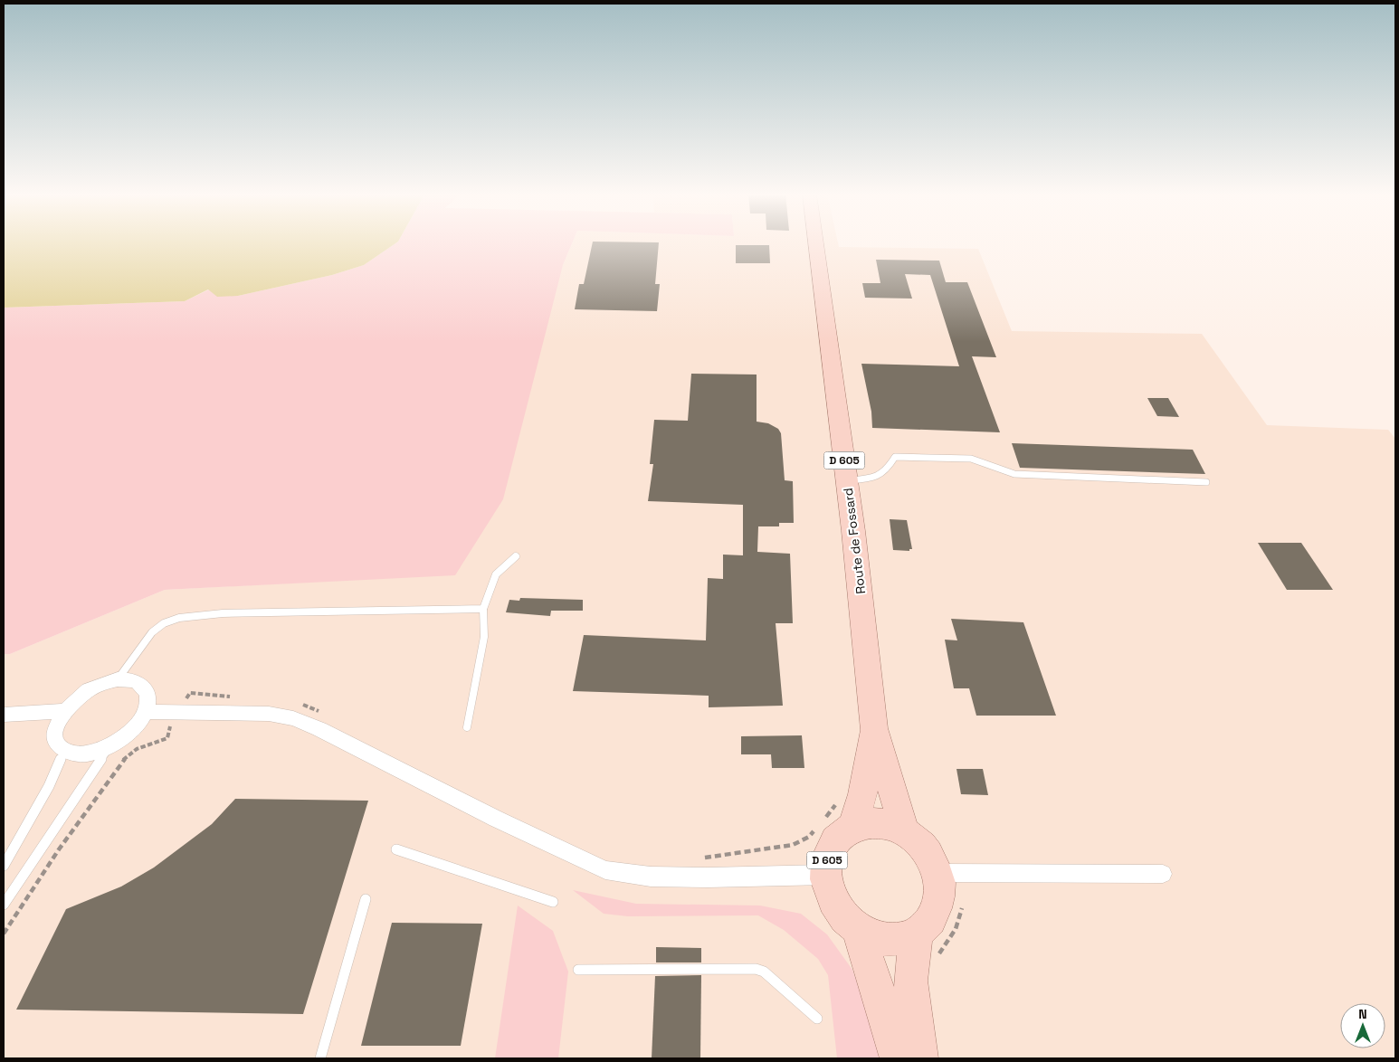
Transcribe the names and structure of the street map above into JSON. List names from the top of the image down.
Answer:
{
  "streets": {
    "main road": ["D 605", "Route de Fossard"]
  },
  "crossings": [
    ["D 605", "Route de Fossard"]
  ],
  "north": "top"
}
